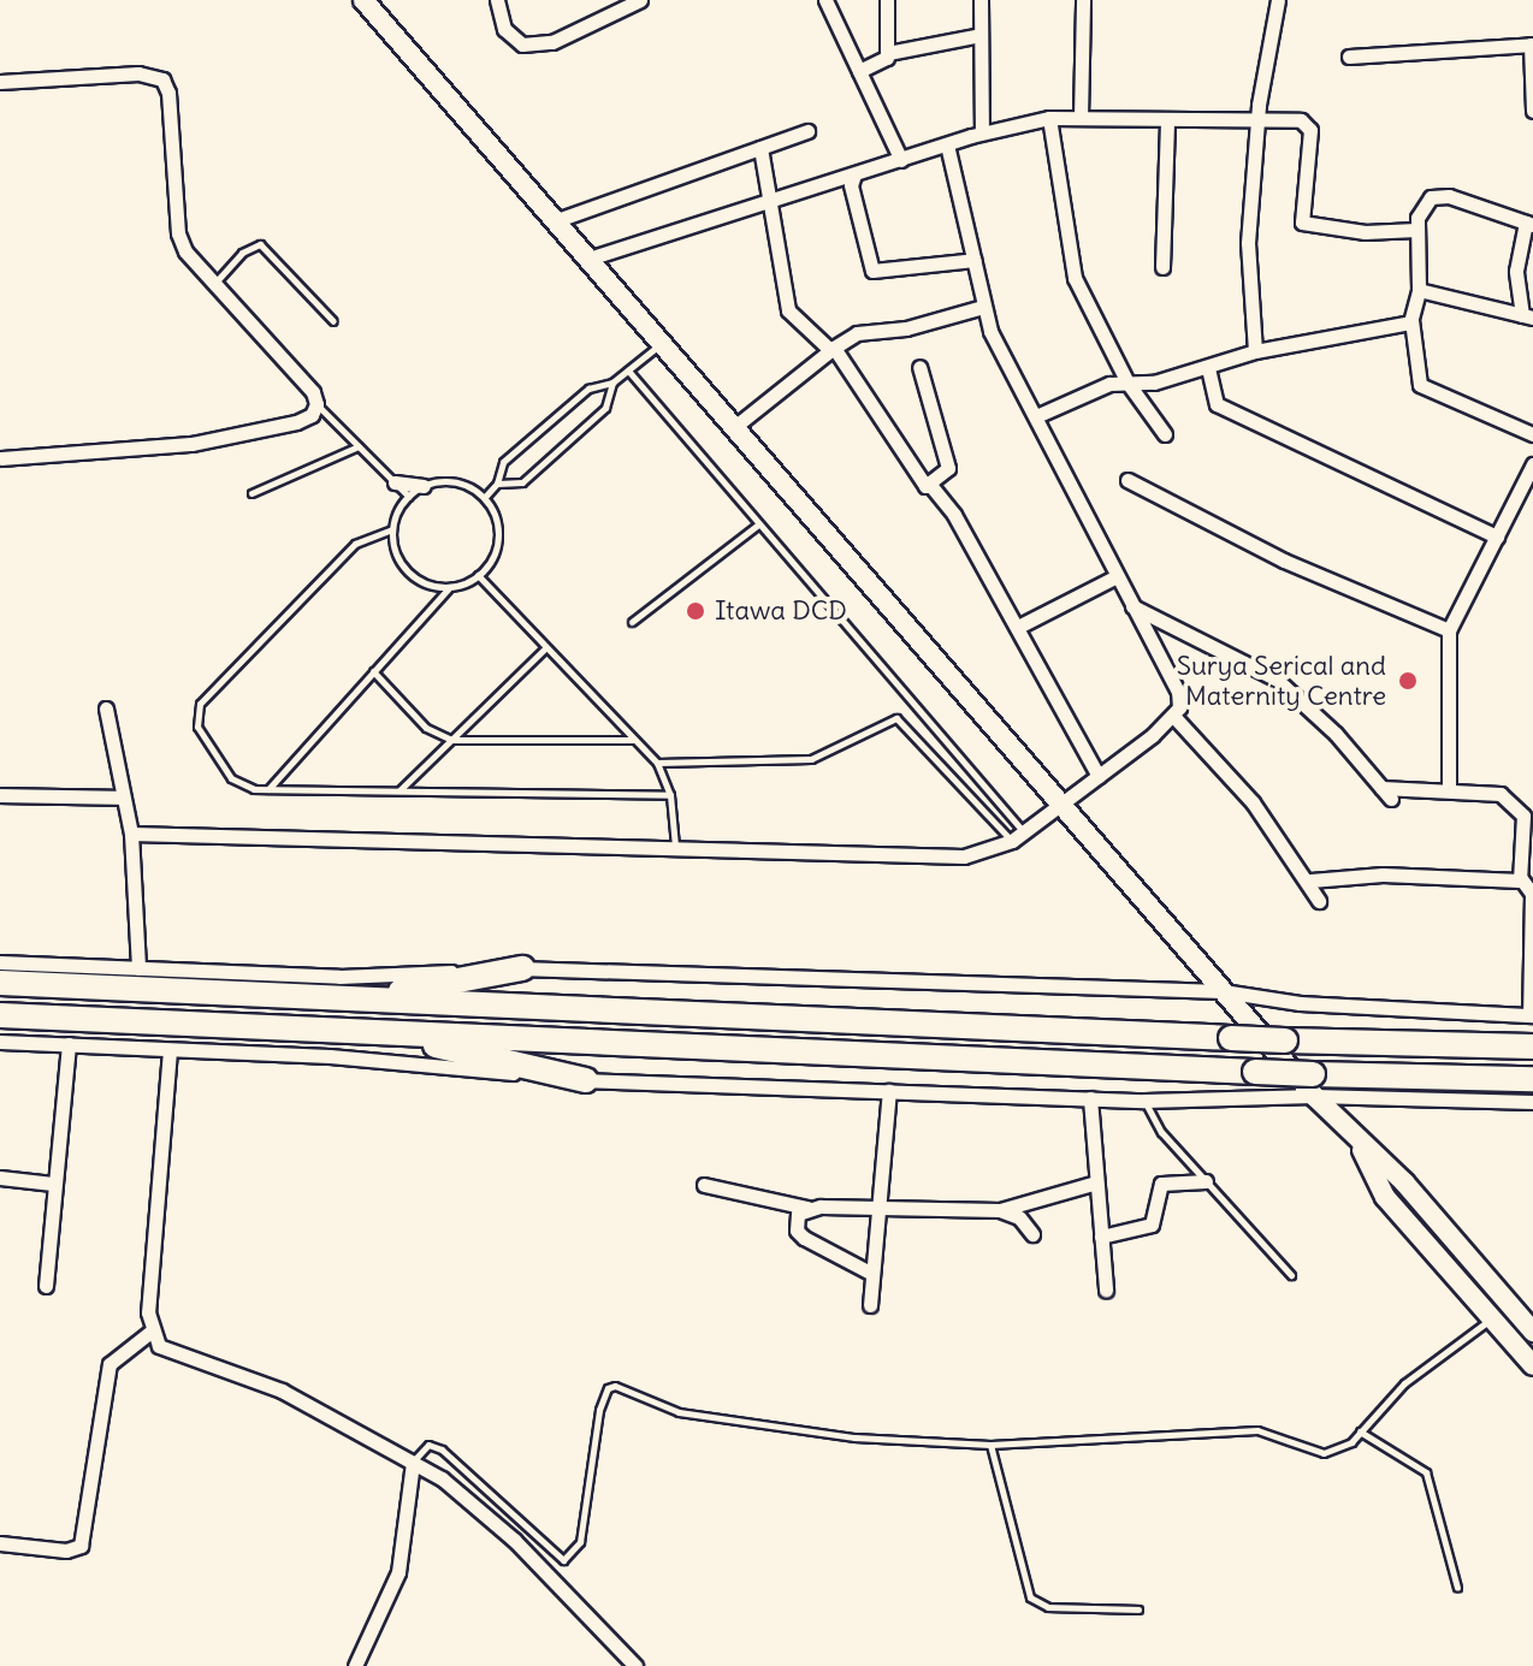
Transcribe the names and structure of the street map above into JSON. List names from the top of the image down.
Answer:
{
  "places": ["Itawa DCD", "Surya Serical and Maternity Centre"]
}
